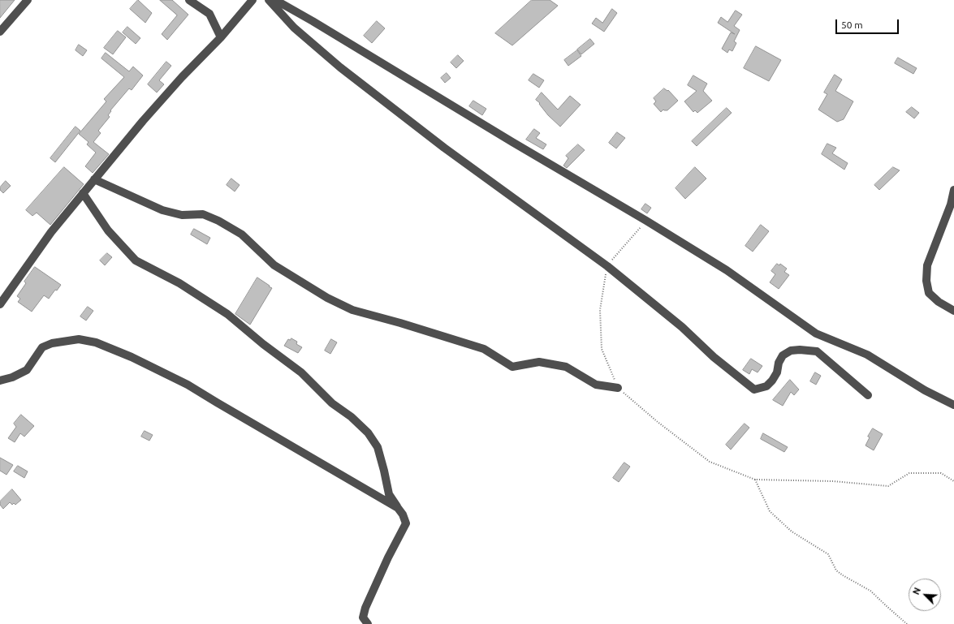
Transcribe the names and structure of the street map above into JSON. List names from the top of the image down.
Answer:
{
  "scale_bar": "50 m",
  "north": "top left"
}
